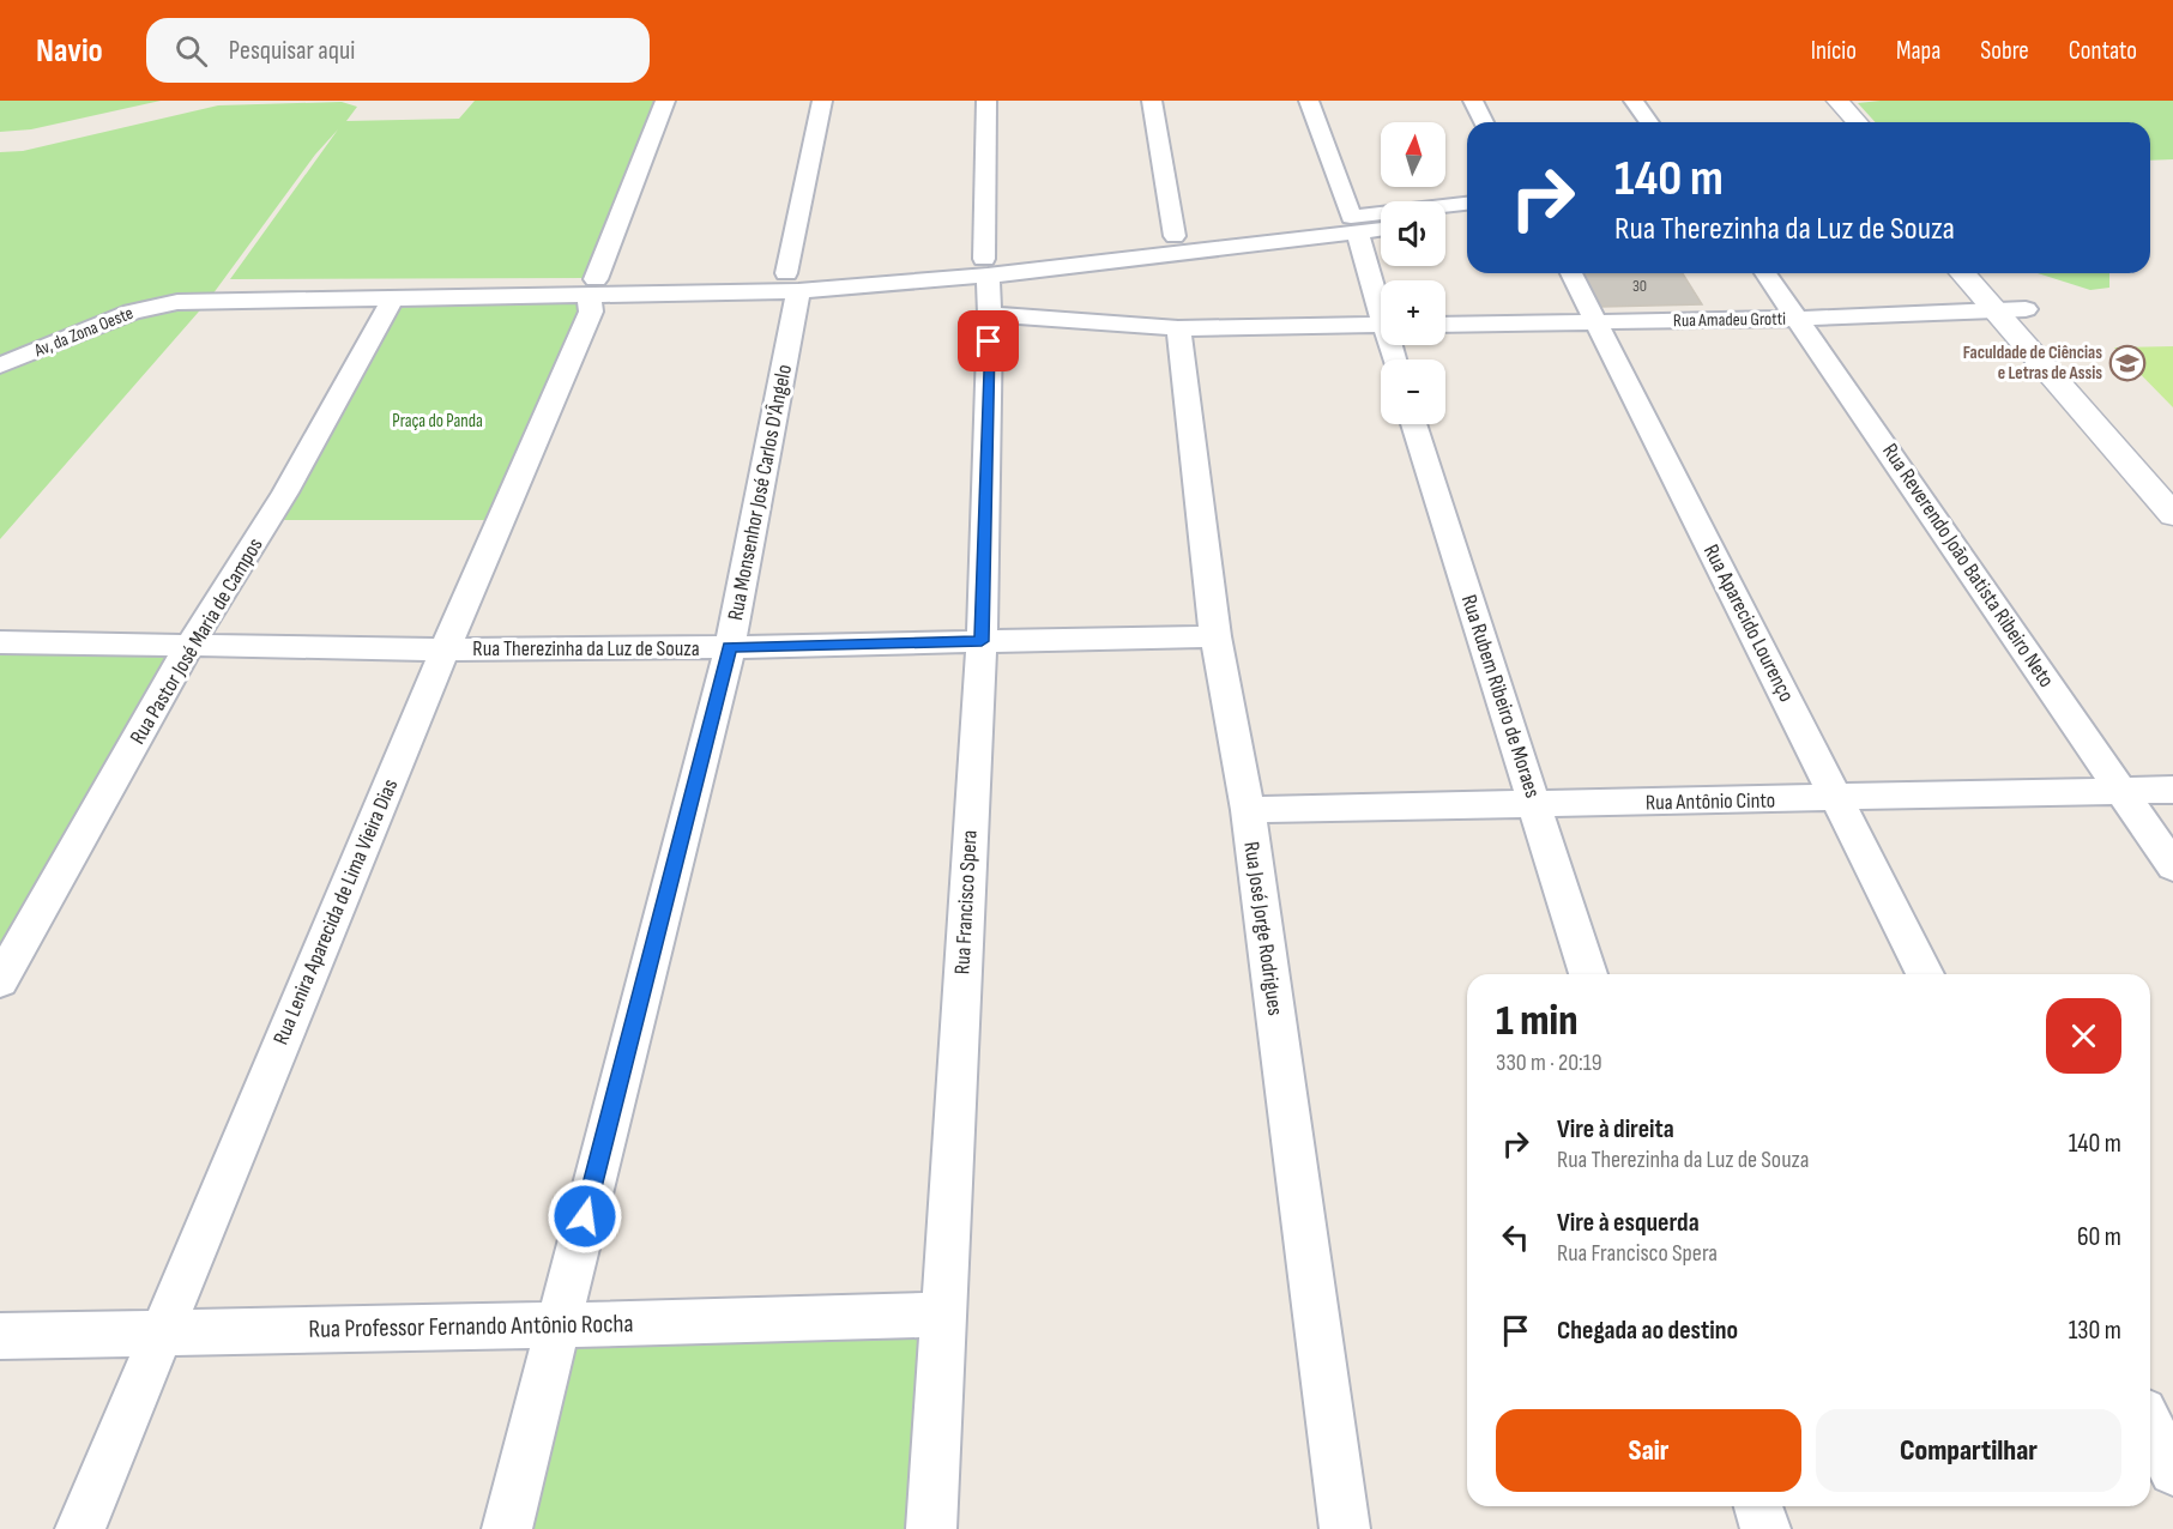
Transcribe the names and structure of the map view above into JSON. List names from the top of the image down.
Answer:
{
  "streets": {
    "street": [
      "Rua Amadeu Grotti",
      "Av, da Zona Oeste",
      "Rua Monsenhor José Carlos D'Ângelo",
      "Rua Reverendo João Batista Ribeiro Neto",
      "Rua Aparecido Lourenço",
      "Rua Pastor José Maria de Campos",
      "Rua Therezinha da Luz de Souza",
      "Rua Rubem Ribeiro de Moraes",
      "Rua Antônio Cinto",
      "Rua Francisco Spera",
      "Rua Lenira Aparecida de Lima Vieira Dias",
      "Rua José Jorge Rodrigues",
      "Rua Professor Fernando Antônio Rocha"
    ]
  },
  "crossings": [
    ["Rua Amadeu Grotti", "Rua Reverendo João Batista Ribeiro Neto"],
    ["Rua Amadeu Grotti", "Rua Aparecido Lourenço"],
    ["Av, da Zona Oeste", "Rua Pastor José Maria de Campos"],
    ["Av, da Zona Oeste", "Rua Lenira Aparecida de Lima Vieira Dias"],
    ["Rua Monsenhor José Carlos D'Ângelo", "Rua Therezinha da Luz de Souza"],
    ["Rua Monsenhor José Carlos D'Ângelo", "Rua Professor Fernando Antônio Rocha"],
    ["Rua Reverendo João Batista Ribeiro Neto", "Rua Antônio Cinto"],
    ["Rua Aparecido Lourenço", "Rua Antônio Cinto"],
    ["Rua Pastor José Maria de Campos", "Rua Therezinha da Luz de Souza"],
    ["Rua Therezinha da Luz de Souza", "Rua Francisco Spera"],
    ["Rua Therezinha da Luz de Souza", "Rua Lenira Aparecida de Lima Vieira Dias"],
    ["Rua Therezinha da Luz de Souza", "Rua José Jorge Rodrigues"],
    ["Rua Rubem Ribeiro de Moraes", "Rua Antônio Cinto"],
    ["Rua Antônio Cinto", "Rua José Jorge Rodrigues"],
    ["Rua Francisco Spera", "Rua Professor Fernando Antônio Rocha"],
    ["Rua Lenira Aparecida de Lima Vieira Dias", "Rua Professor Fernando Antônio Rocha"]
  ],
  "parks": ["Praça do Panda"],
  "places": {
    "school or university": ["Faculdade de Ciências e Letras de Assis"]
  },
  "house_numbers": ["30"],
  "north": "top",
  "page": {
    "header": "Navio",
    "search": "Pesquisar aqui",
    "nav": [
      "Início",
      "Mapa",
      "Sobre",
      "Contato"
    ],
    "map_buttons": ["+", "−"],
    "turn": ["140 m", "Rua Therezinha da Luz de Souza"],
    "heading": ["1 min", "330 m · 20:19"],
    "list": [
      {
        "name": "Vire à direita",
        "note": "Rua Therezinha da Luz de Souza",
        "value": "140 m"
      },
      {
        "name": "Vire à esquerda",
        "note": "Rua Francisco Spera",
        "value": "60 m"
      },
      {
        "name": "Chegada ao destino",
        "value": "130 m"
      }
    ],
    "buttons": ["Sair", "Compartilhar"]
  }
}
